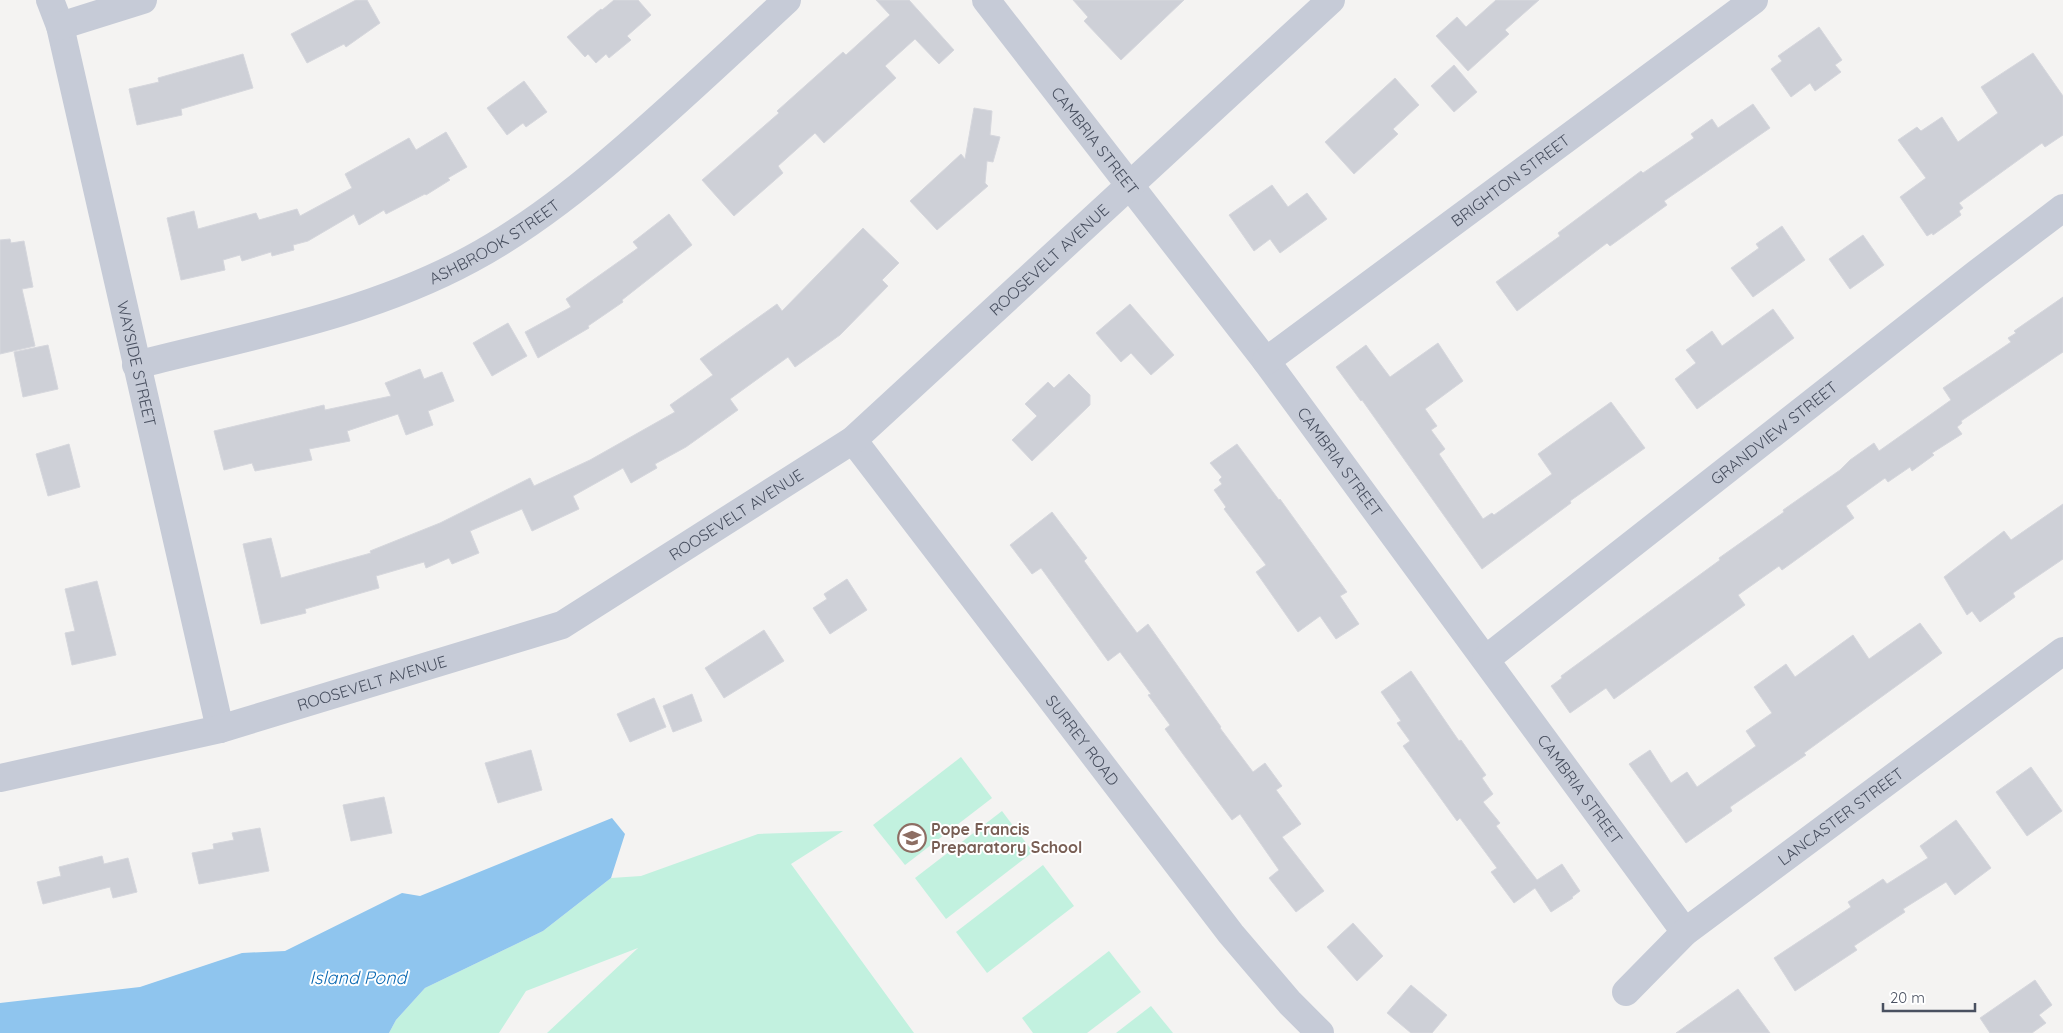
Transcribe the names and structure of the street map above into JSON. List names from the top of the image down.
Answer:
{
  "streets": {
    "street": [
      "CAMBRIA STREET",
      "BRIGHTON STREET",
      "ASHBROOK STREET",
      "ROOSEVELT AVENUE",
      "WAYSIDE STREET",
      "GRANDVIEW STREET",
      "SURREY ROAD",
      "LANCASTER STREET"
    ]
  },
  "crossings": [
    ["CAMBRIA STREET", "BRIGHTON STREET"],
    ["CAMBRIA STREET", "ROOSEVELT AVENUE"],
    ["CAMBRIA STREET", "GRANDVIEW STREET"],
    ["CAMBRIA STREET", "LANCASTER STREET"],
    ["ASHBROOK STREET", "WAYSIDE STREET"],
    ["ROOSEVELT AVENUE", "WAYSIDE STREET"],
    ["ROOSEVELT AVENUE", "SURREY ROAD"]
  ],
  "water": ["Island Pond"],
  "places": {
    "school or university": ["Pope Francis Preparatory School"]
  },
  "scale_bar": "20 m"
}
